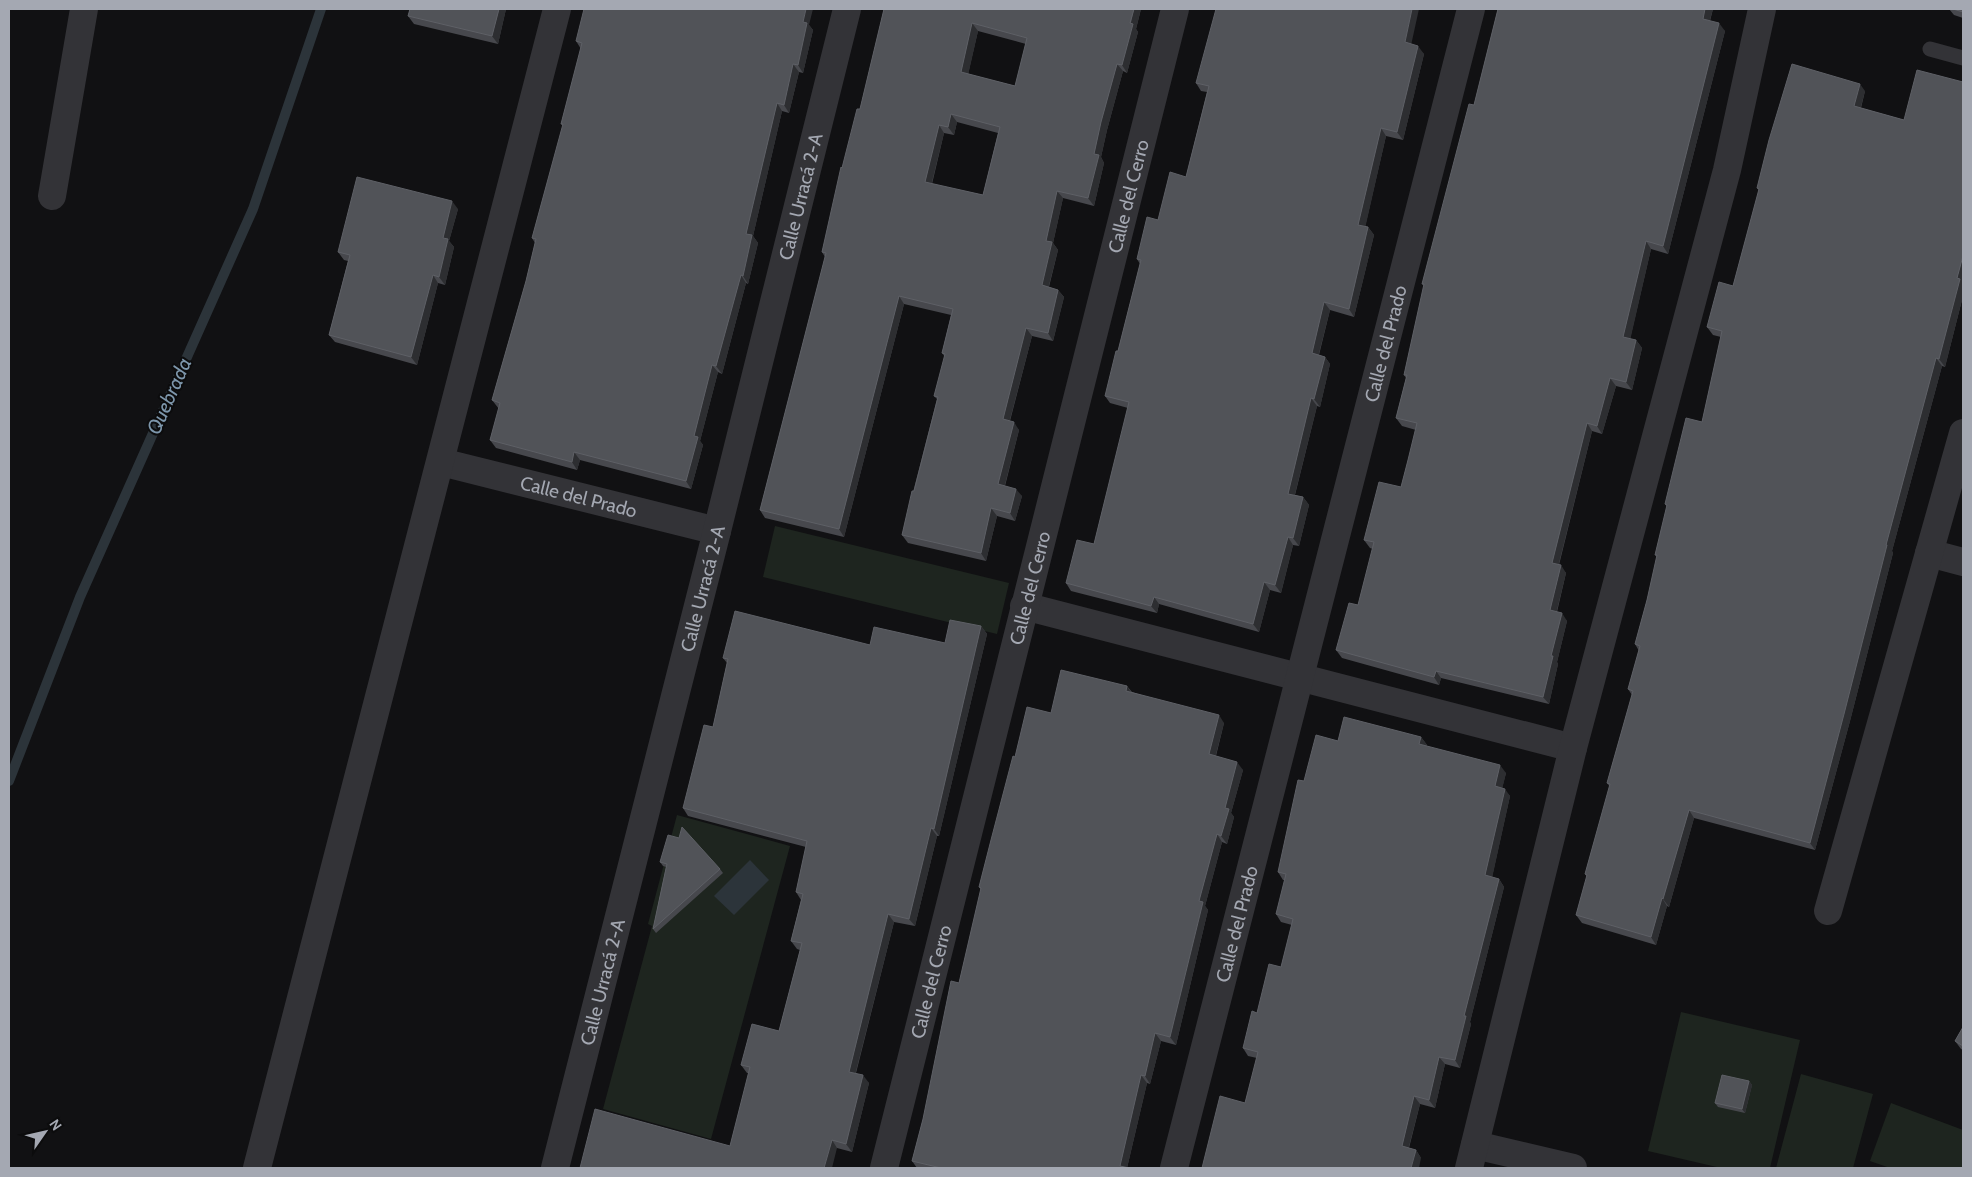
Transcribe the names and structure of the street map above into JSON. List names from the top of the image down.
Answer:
{
  "streets": {
    "street": ["Calle Urracá 2-A", "Calle del Cerro", "Calle del Prado"]
  },
  "crossings": [
    ["Calle Urracá 2-A", "Calle del Prado"]
  ],
  "water": ["Quebrada"],
  "north": "top right"
}
